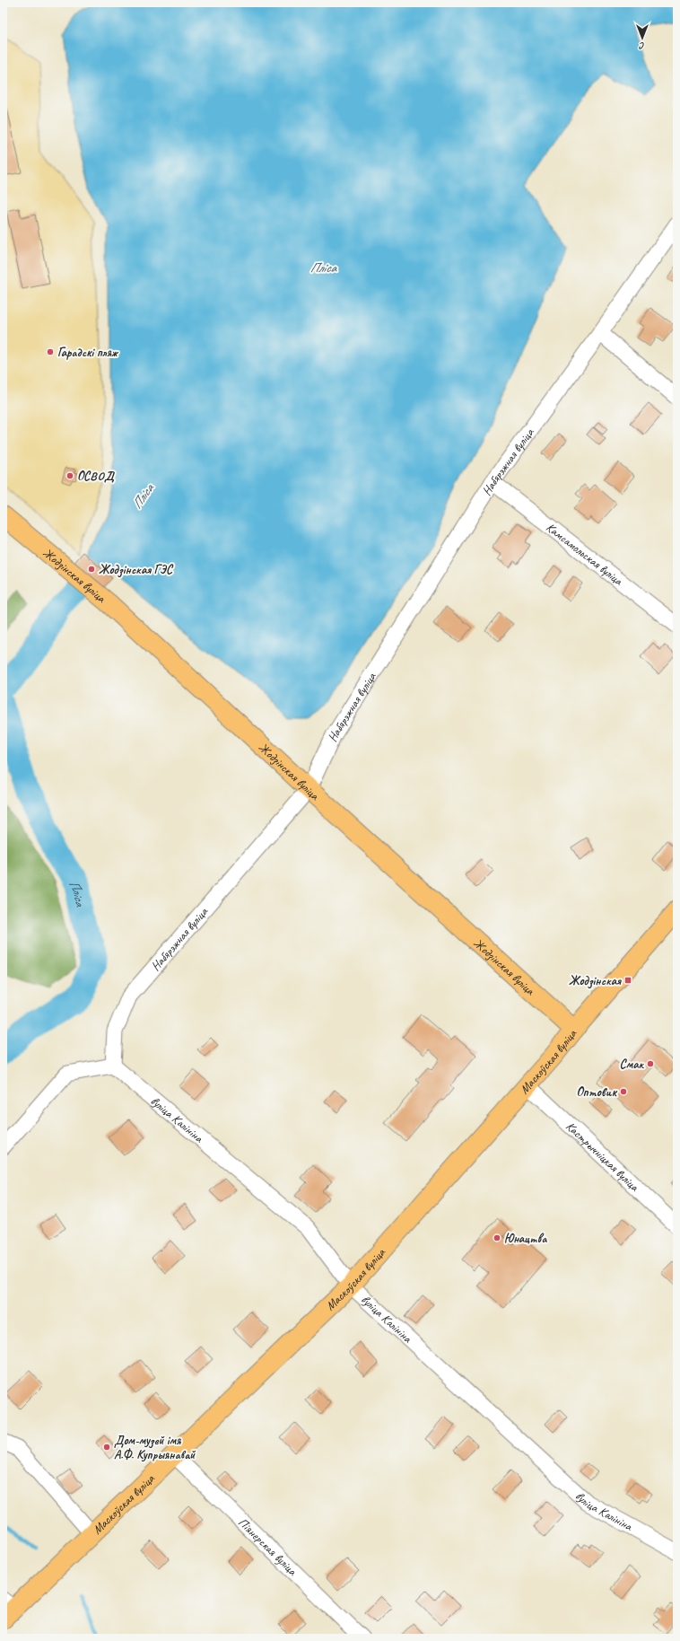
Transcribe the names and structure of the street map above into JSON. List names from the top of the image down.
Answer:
{
  "streets": {
    "main road": ["Жодзінская вуліца", "Маскоўская вуліца"],
    "street": [
      "Набярэжная вуліца",
      "Камсамольская вуліца",
      "вуліца Калініна",
      "Кастрычніцкая вуліца",
      "Піянерская вуліца"
    ]
  },
  "crossings": [
    ["Набярэжная вуліца", "Камсамольская вуліца"],
    ["Набярэжная вуліца", "Жодзінская вуліца"],
    ["Набярэжная вуліца", "вуліца Калініна"],
    ["Жодзінская вуліца", "Маскоўская вуліца"],
    ["Маскоўская вуліца", "вуліца Калініна"],
    ["Маскоўская вуліца", "Кастрычніцкая вуліца"],
    ["Маскоўская вуліца", "Піянерская вуліца"]
  ],
  "water": ["Пліса"],
  "places": {
    "other": [
      "Гарадскі пляж",
      "ОСВОД",
      "Жодзінская ГЭС",
      "Смак",
      "Оптовик",
      "Юнацтва",
      "Дом-музей імя А.Ф. Купрыянавай"
    ],
    "transit": ["Жодзінская"]
  },
  "north": "bottom"
}
